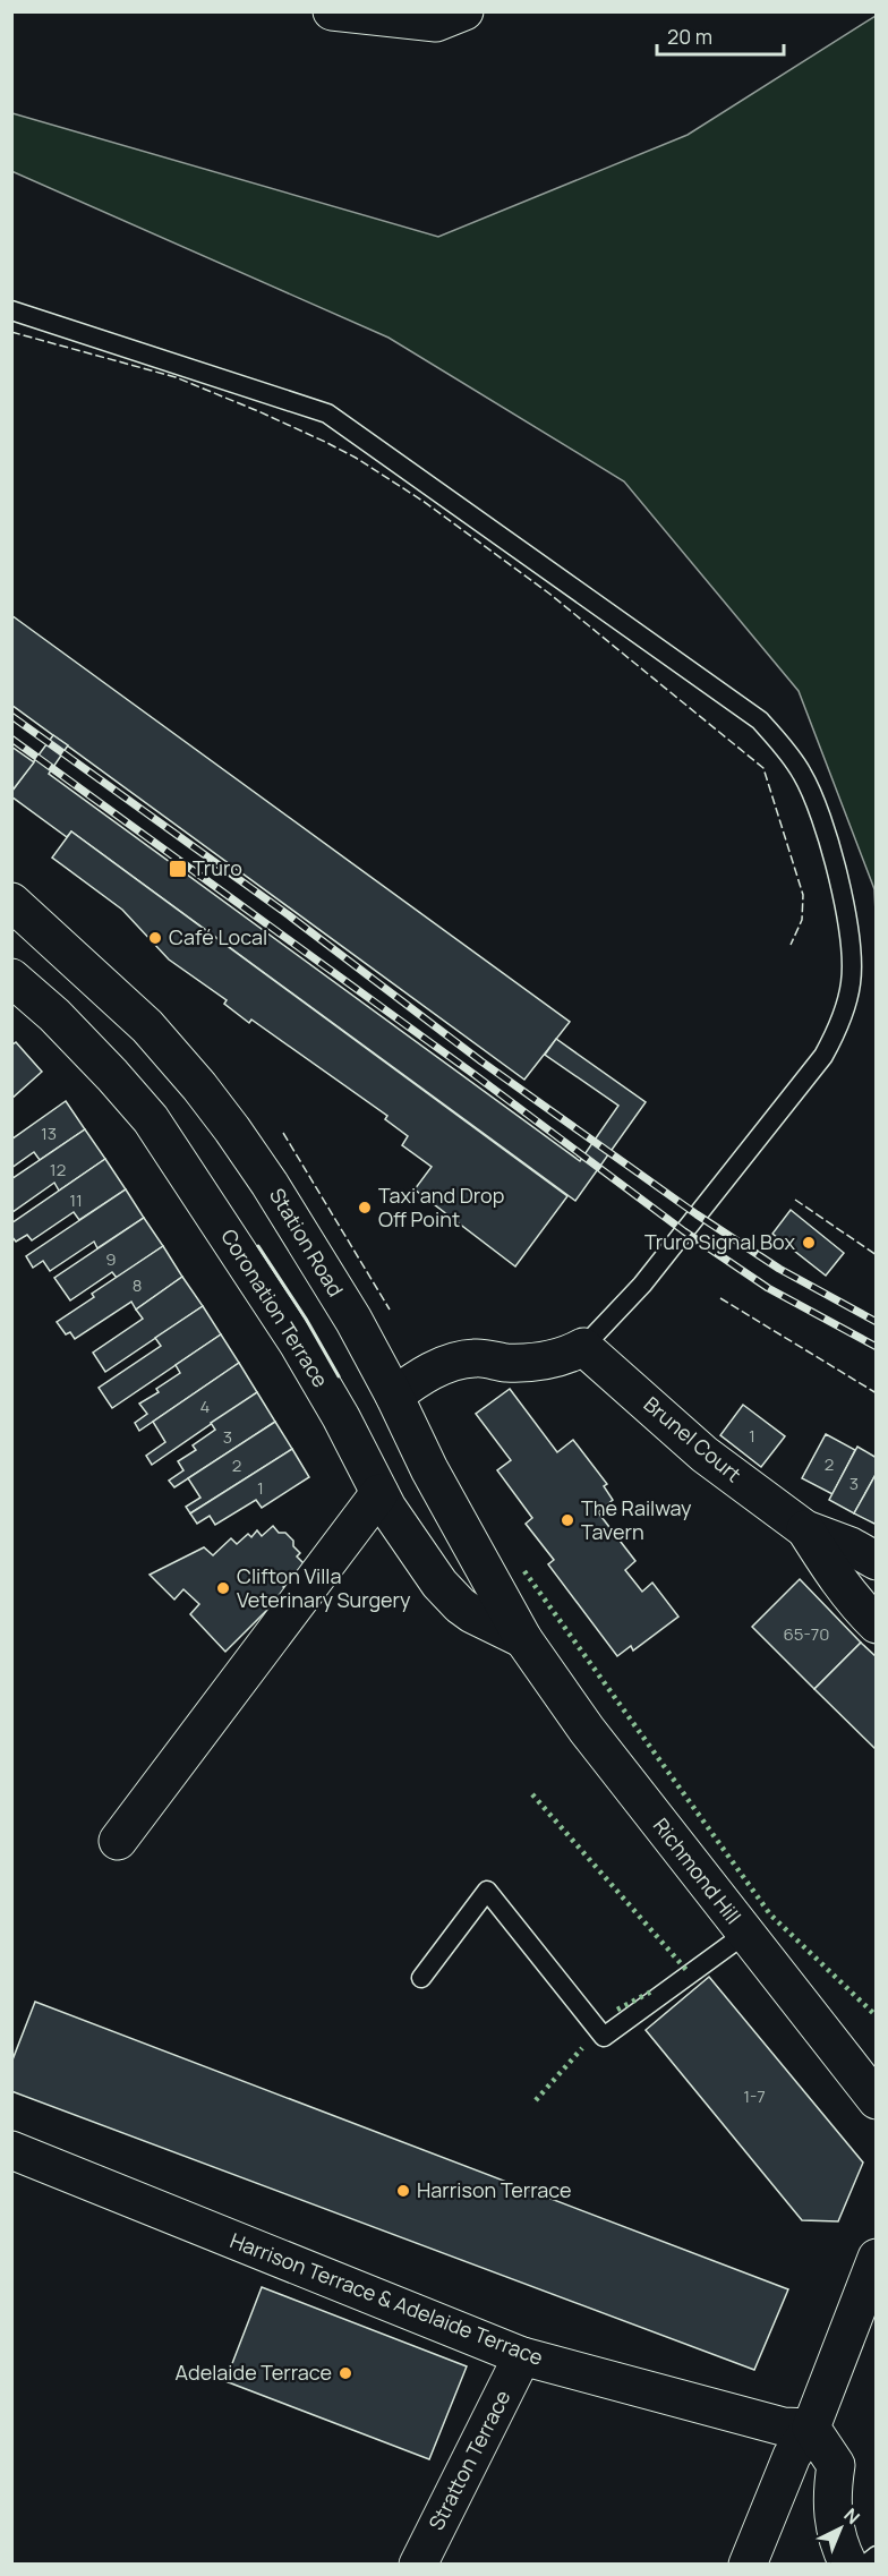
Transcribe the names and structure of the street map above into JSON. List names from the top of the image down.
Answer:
{
  "streets": {
    "street": [
      "Station Road",
      "Coronation Terrace",
      "Brunel Court",
      "Richmond Hill",
      "Harrison Terrace & Adelaide Terrace",
      "Stratton Terrace"
    ]
  },
  "crossings": [
    ["Station Road", "Coronation Terrace"],
    ["Station Road", "Richmond Hill"],
    ["Coronation Terrace", "Richmond Hill"],
    ["Harrison Terrace & Adelaide Terrace", "Stratton Terrace"]
  ],
  "places": {
    "transit": ["Truro"],
    "other": [
      "Café Local",
      "Taxi and Drop Off Point",
      "Truro Signal Box",
      "The Railway Tavern",
      "Clifton Villa Veterinary Surgery",
      "Harrison Terrace",
      "Adelaide Terrace"
    ]
  },
  "house_numbers": [
    "13",
    "12",
    "11",
    "9",
    "8",
    "4",
    "1",
    "3",
    "2",
    "2",
    "3",
    "1",
    "65-70",
    "1-7"
  ],
  "scale_bar": "20 m",
  "north": "top right"
}
